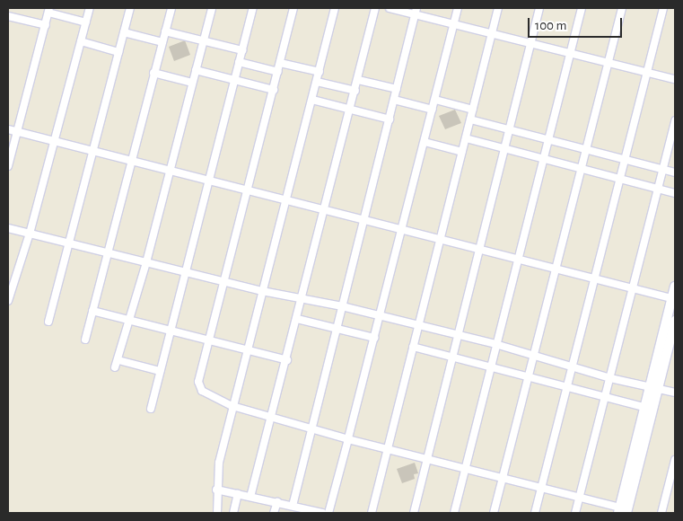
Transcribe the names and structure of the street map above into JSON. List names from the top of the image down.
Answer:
{
  "scale_bar": "100 m"
}
